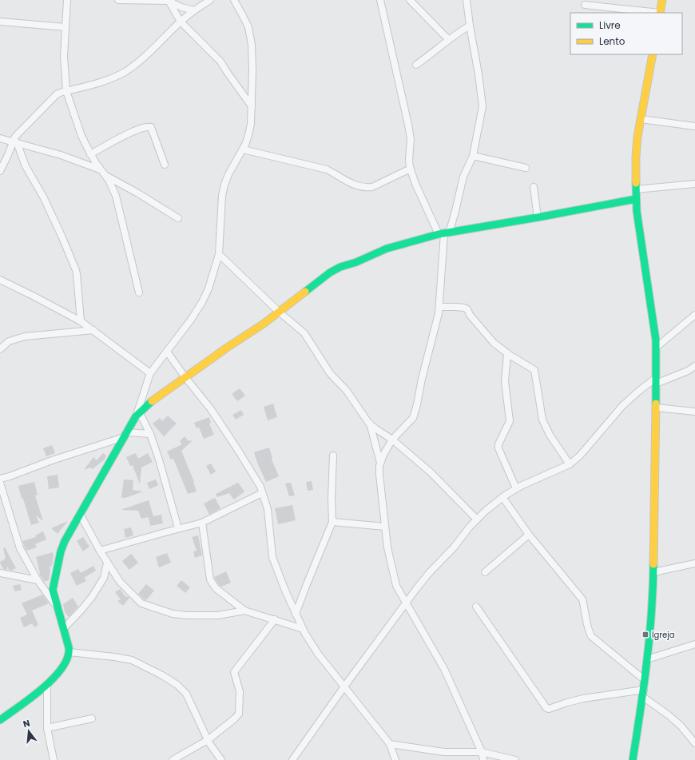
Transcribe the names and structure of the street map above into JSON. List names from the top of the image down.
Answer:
{
  "places": {
    "transit": ["Igreja"]
  },
  "legend": ["Livre", "Lento"],
  "north": "top"
}
